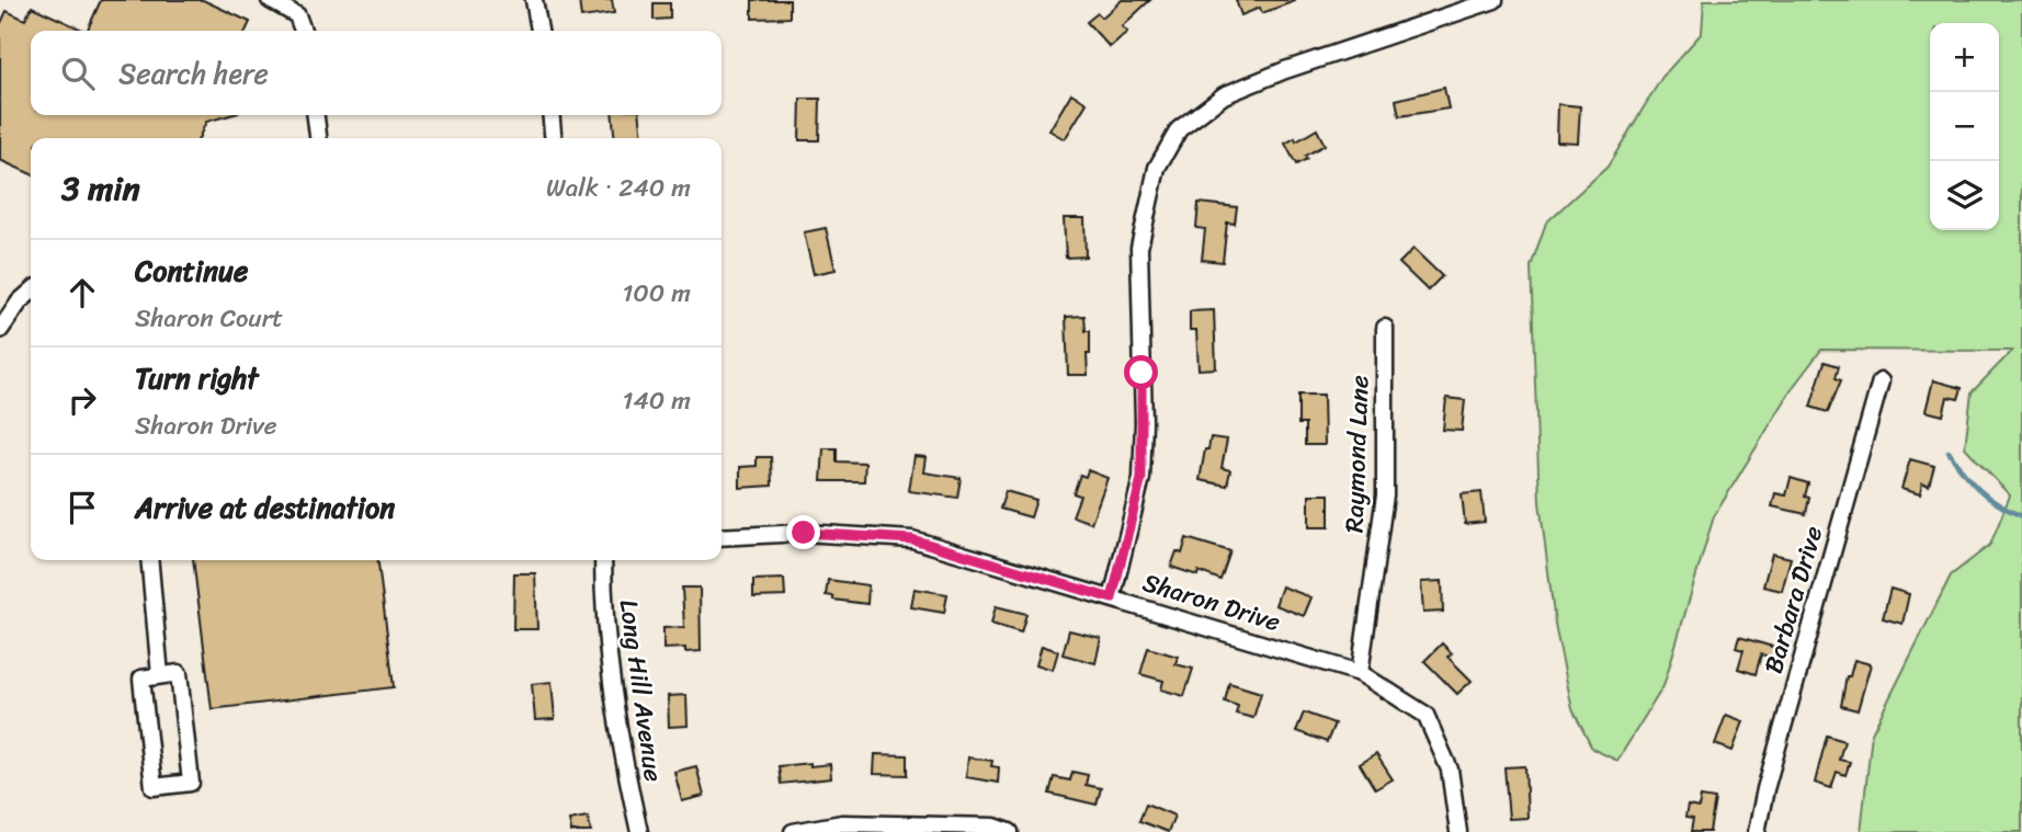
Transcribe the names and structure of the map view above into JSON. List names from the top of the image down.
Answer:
{
  "streets": {
    "street": [
      "Raymond Lane",
      "Barbara Drive",
      "Sharon Drive",
      "Long Hill Avenue"
    ]
  },
  "crossings": [
    ["Raymond Lane", "Sharon Drive"]
  ],
  "page": {
    "map_buttons": ["+", "−"],
    "search": "Search here",
    "heading": ["3 min", "Walk · 240 m"],
    "list": [
      ["Continue", "Sharon Court", "100 m"],
      ["Turn right", "Sharon Drive", "140 m"],
      "Arrive at destination"
    ]
  }
}
